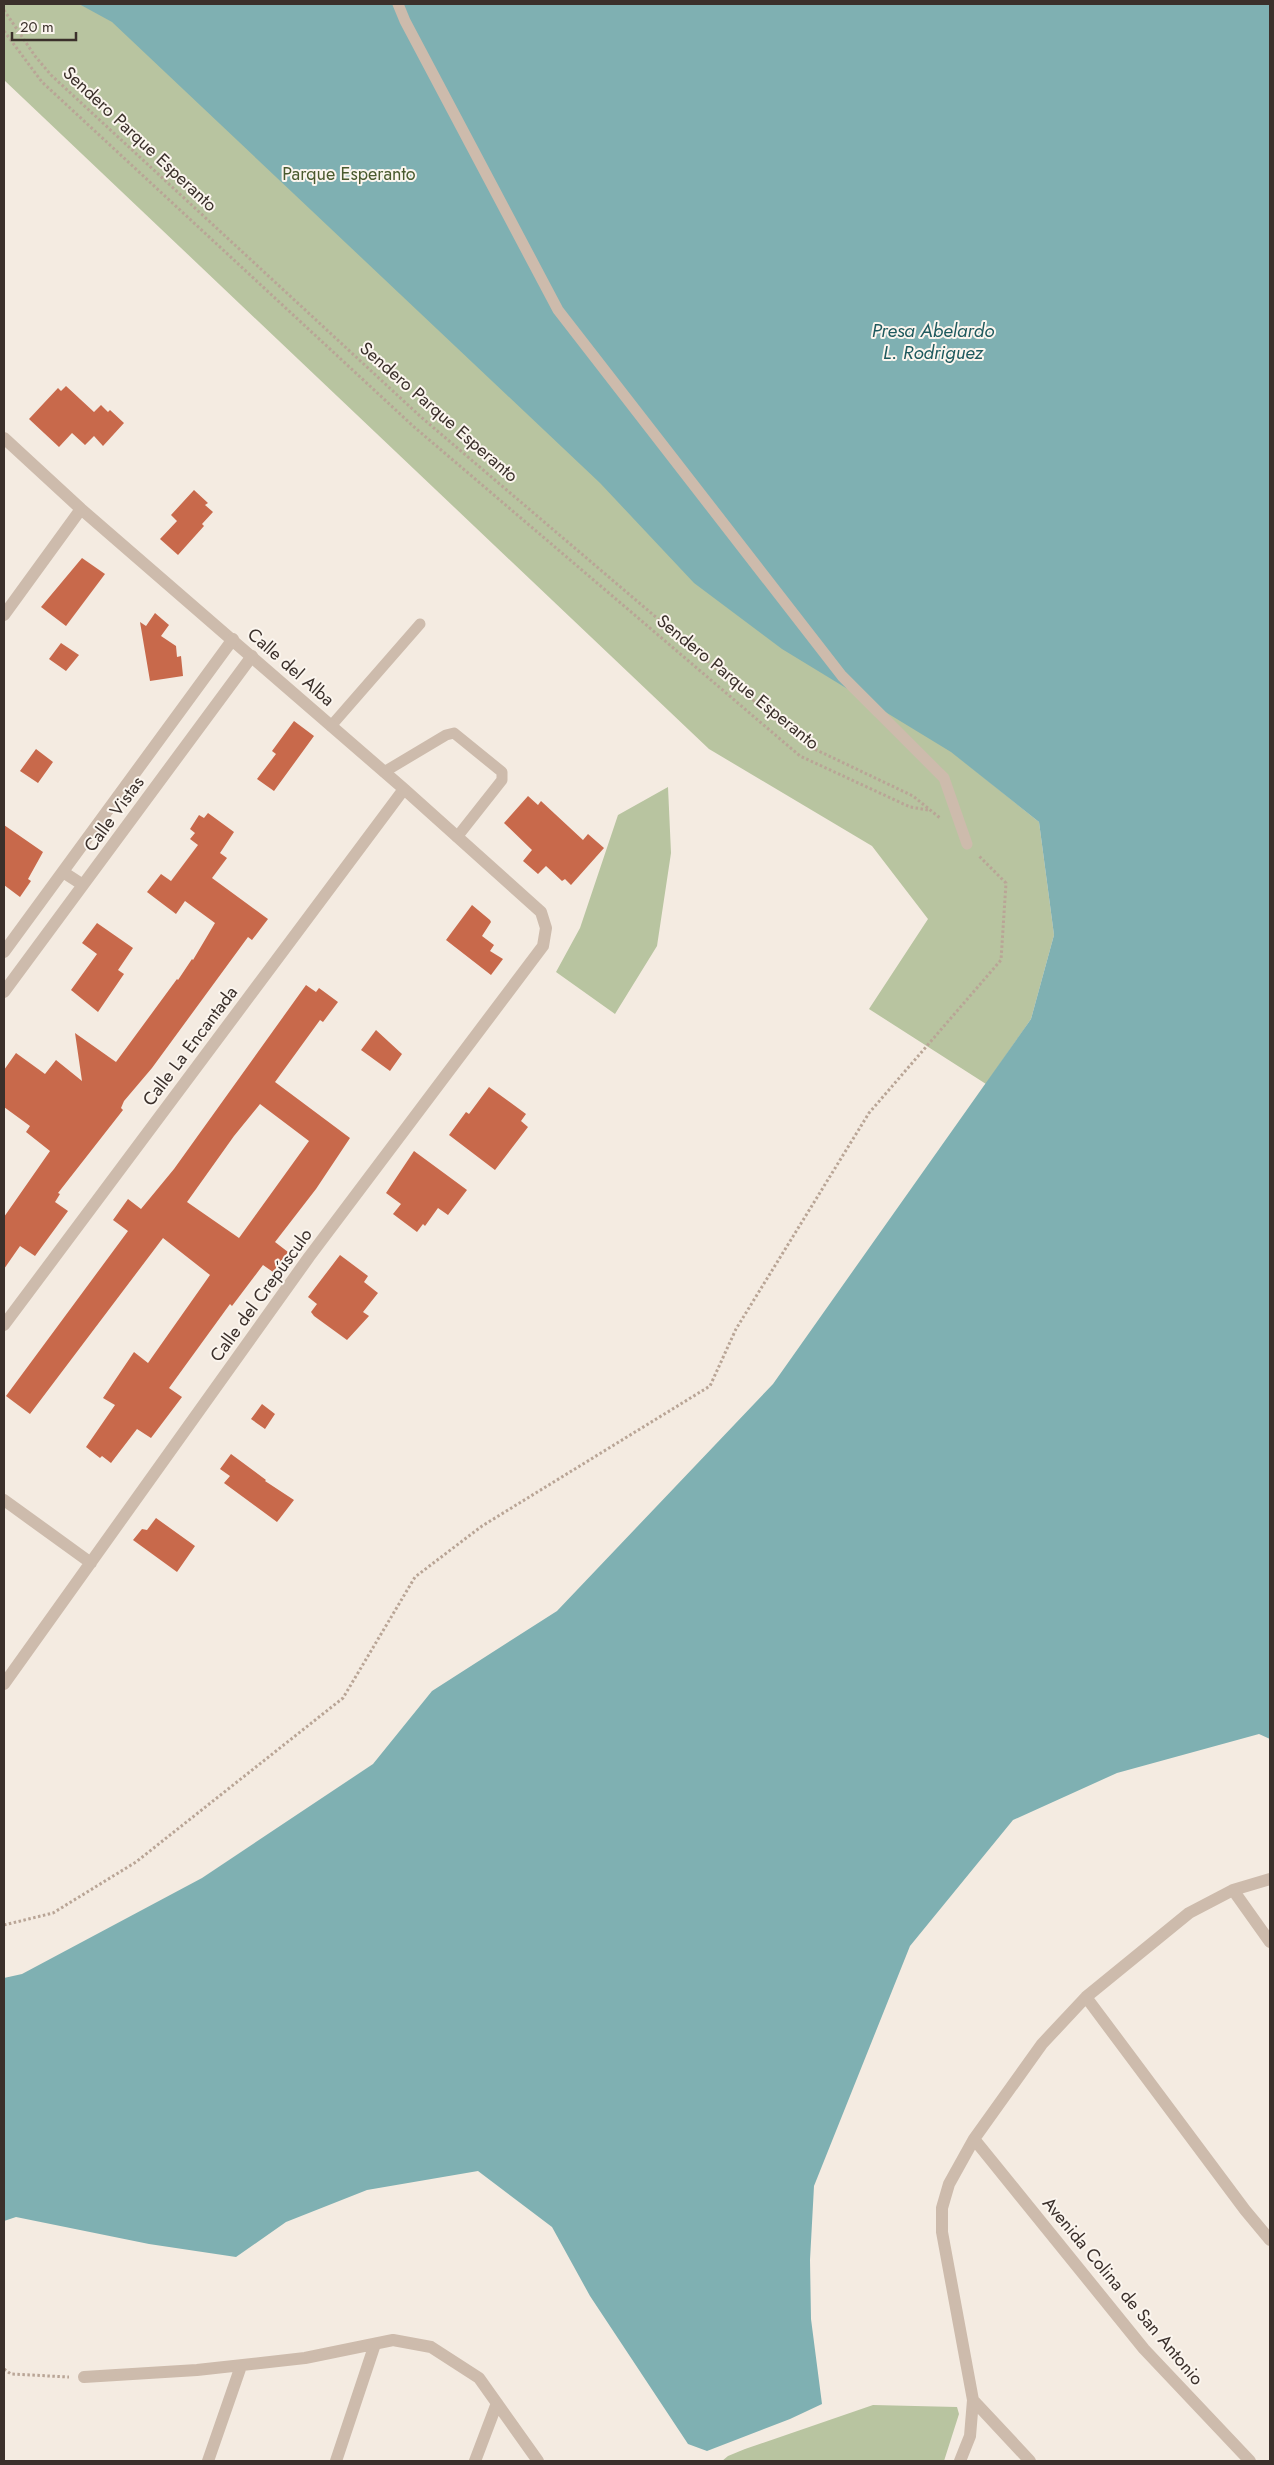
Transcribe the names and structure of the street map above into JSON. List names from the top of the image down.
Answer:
{
  "streets": {
    "street": [
      "Calle del Alba",
      "Calle Vistas",
      "Calle La Encantada",
      "Calle del Crepúsculo",
      "Avenida Colina de San Antonio"
    ],
    "path": ["Sendero Parque Esperanto"]
  },
  "crossings": [
    ["Calle del Alba", "Calle Vistas"],
    ["Calle del Alba", "Calle La Encantada"],
    ["Calle del Alba", "Calle del Crepúsculo"]
  ],
  "water": ["Presa Abelardo L. Rodriguez"],
  "parks": ["Parque Esperanto"],
  "scale_bar": "20 m"
}
